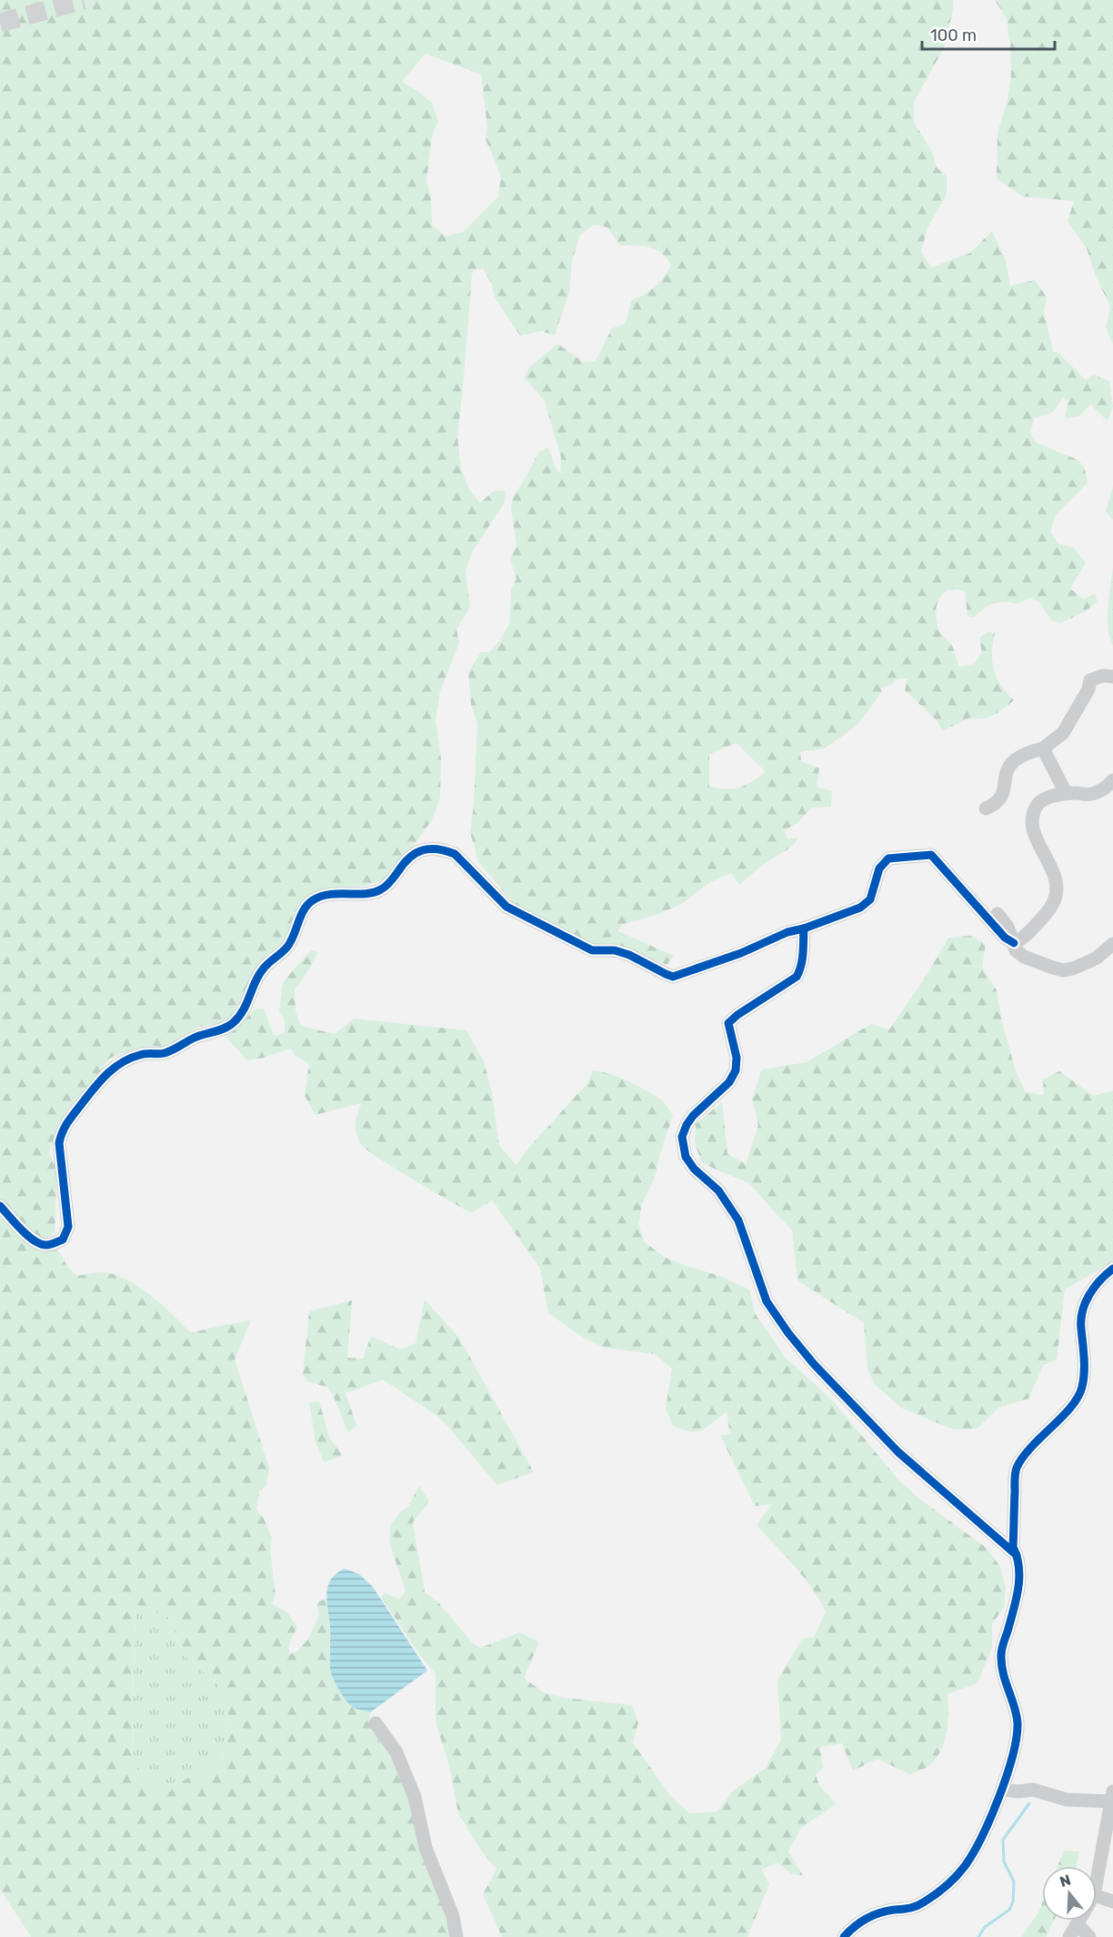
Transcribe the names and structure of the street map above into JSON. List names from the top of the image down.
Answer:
{
  "scale_bar": "100 m",
  "north": "top"
}
